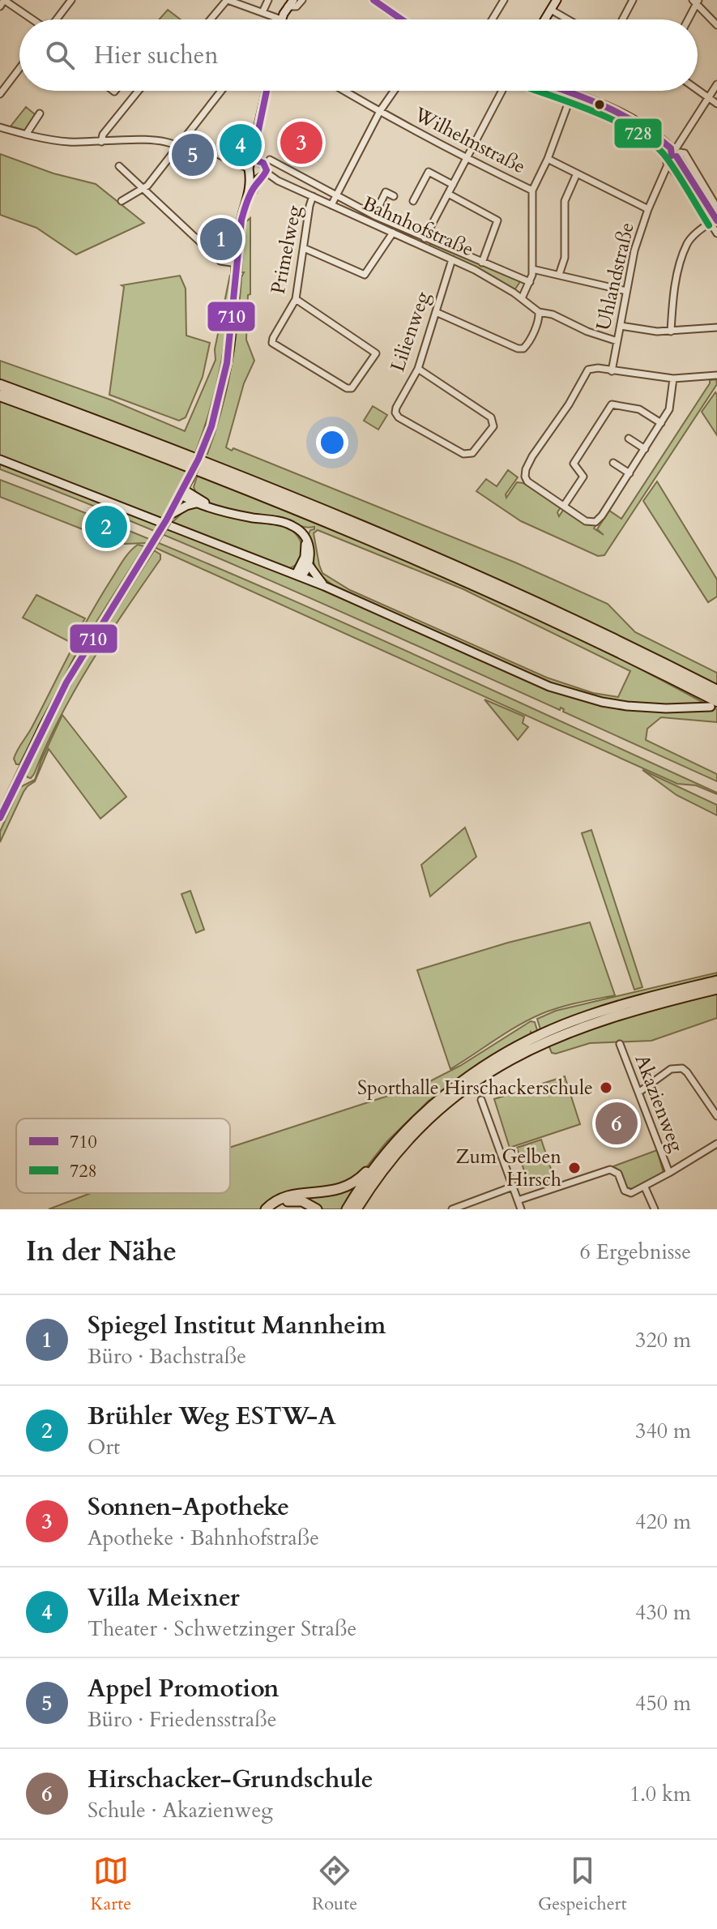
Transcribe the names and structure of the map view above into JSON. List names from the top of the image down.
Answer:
{
  "streets": {
    "street": [
      "Wilhelmstraße",
      "Bahnhofstraße",
      "Primelweg",
      "Uhlandstraße",
      "Lilienweg",
      "Akazienweg"
    ]
  },
  "crossings": [
    ["Bahnhofstraße", "Primelweg"],
    ["Bahnhofstraße", "Uhlandstraße"],
    ["Bahnhofstraße", "Lilienweg"]
  ],
  "places": ["Sporthalle Hirschackerschule", "Zum Gelben Hirsch"],
  "lines": ["transit line 710", "transit line 728"],
  "legend": ["710", "728"],
  "page": {
    "search": "Hier suchen",
    "pins": [
      "3",
      "4",
      "5",
      "1",
      "2",
      "6"
    ],
    "heading": ["In der Nähe", "6 Ergebnisse"],
    "list": [
      {
        "mark": "1",
        "name": "Spiegel Institut Mannheim",
        "note": "Büro · Bachstraße",
        "value": "320 m"
      },
      {
        "mark": "2",
        "name": "Brühler Weg ESTW-A",
        "note": "Ort",
        "value": "340 m"
      },
      {
        "mark": "3",
        "name": "Sonnen-Apotheke",
        "note": "Apotheke · Bahnhofstraße",
        "value": "420 m"
      },
      {
        "mark": "4",
        "name": "Villa Meixner",
        "note": "Theater · Schwetzinger Straße",
        "value": "430 m"
      },
      {
        "mark": "5",
        "name": "Appel Promotion",
        "note": "Büro · Friedensstraße",
        "value": "450 m"
      },
      {
        "mark": "6",
        "name": "Hirschacker-Grundschule",
        "note": "Schule · Akazienweg",
        "value": "1.0 km"
      }
    ],
    "nav": ["Karte", "Route", "Gespeichert"]
  }
}
